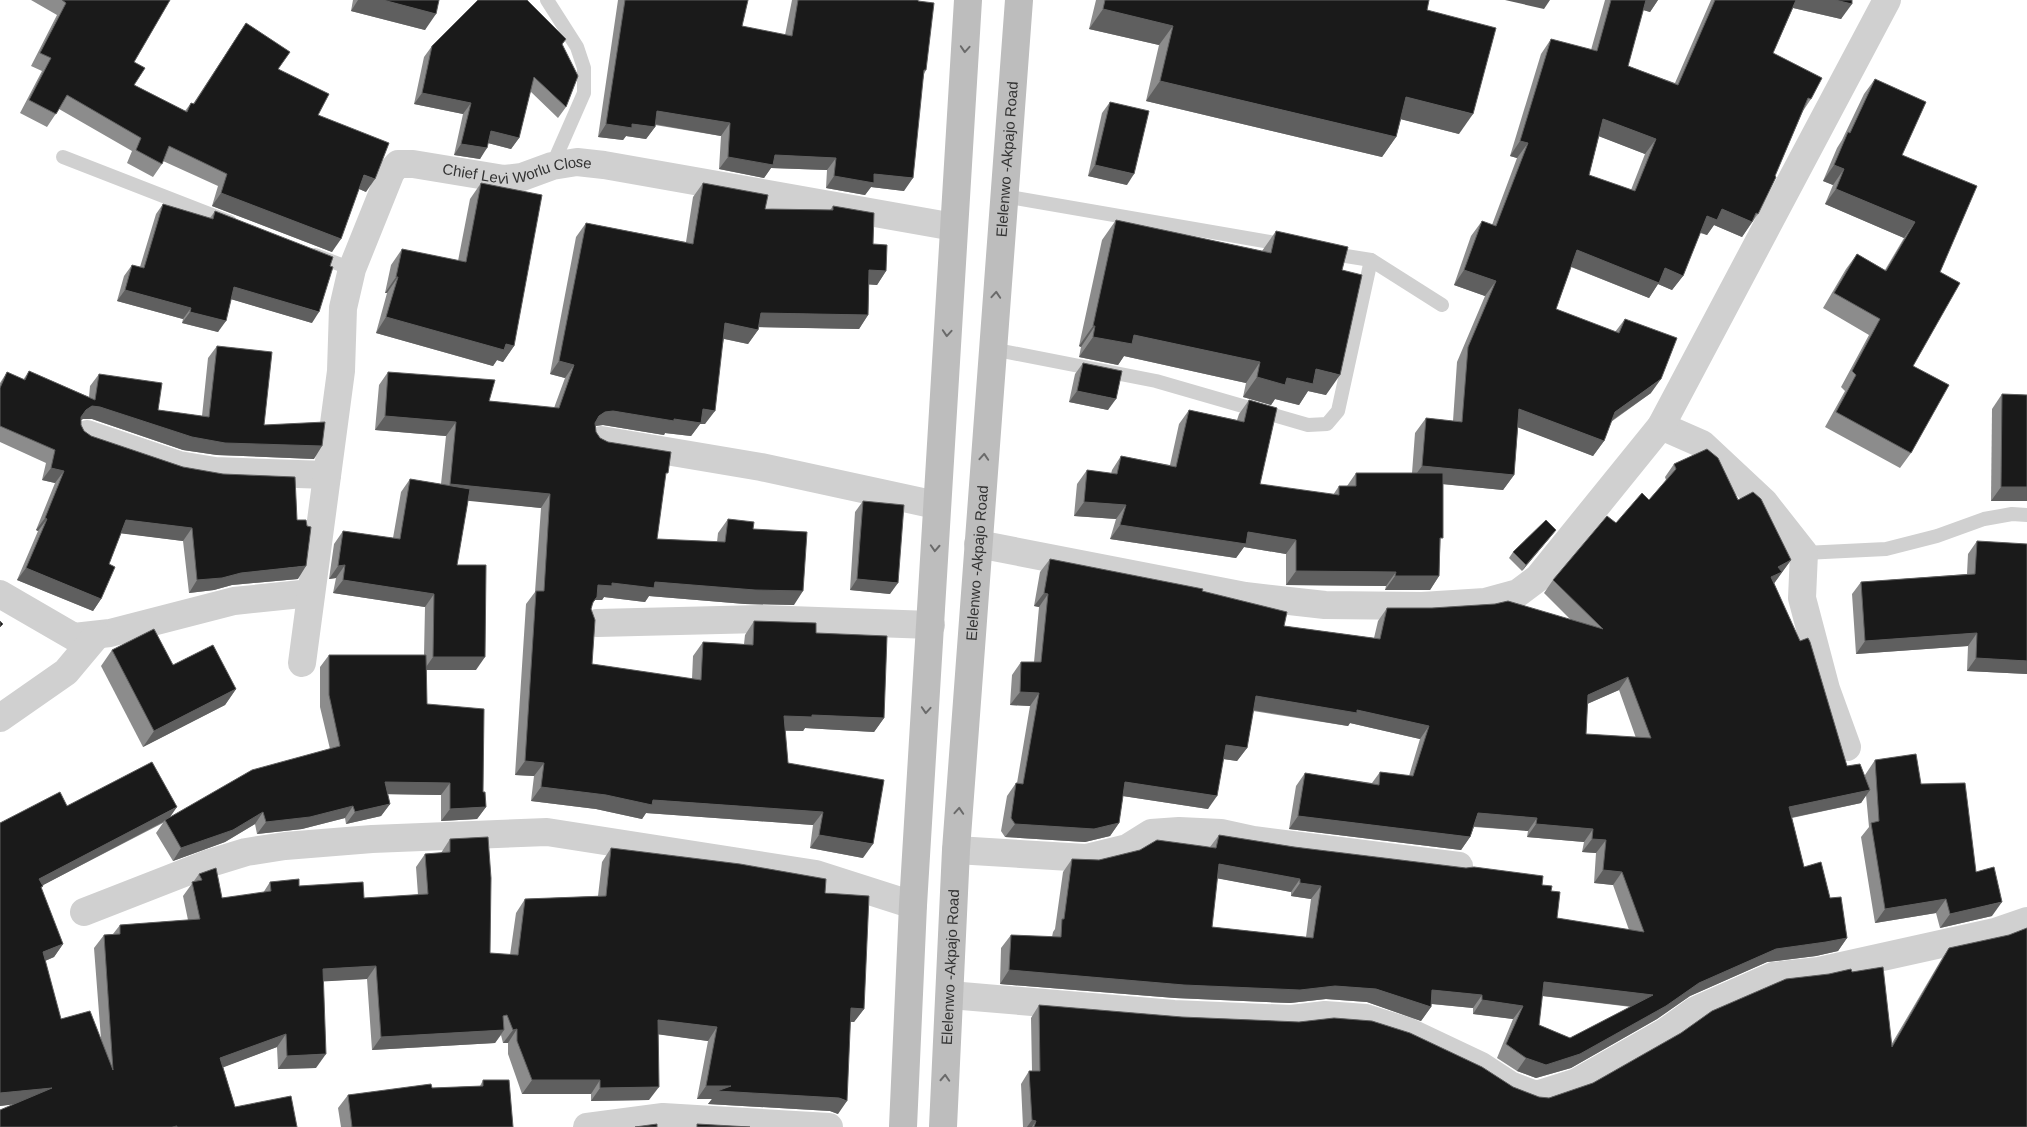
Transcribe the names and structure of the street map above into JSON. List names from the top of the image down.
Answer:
{
  "streets": {
    "main road": ["Elelenwo -Akpajo Road"],
    "street": ["Chief Levi Worlu Close"]
  }
}
